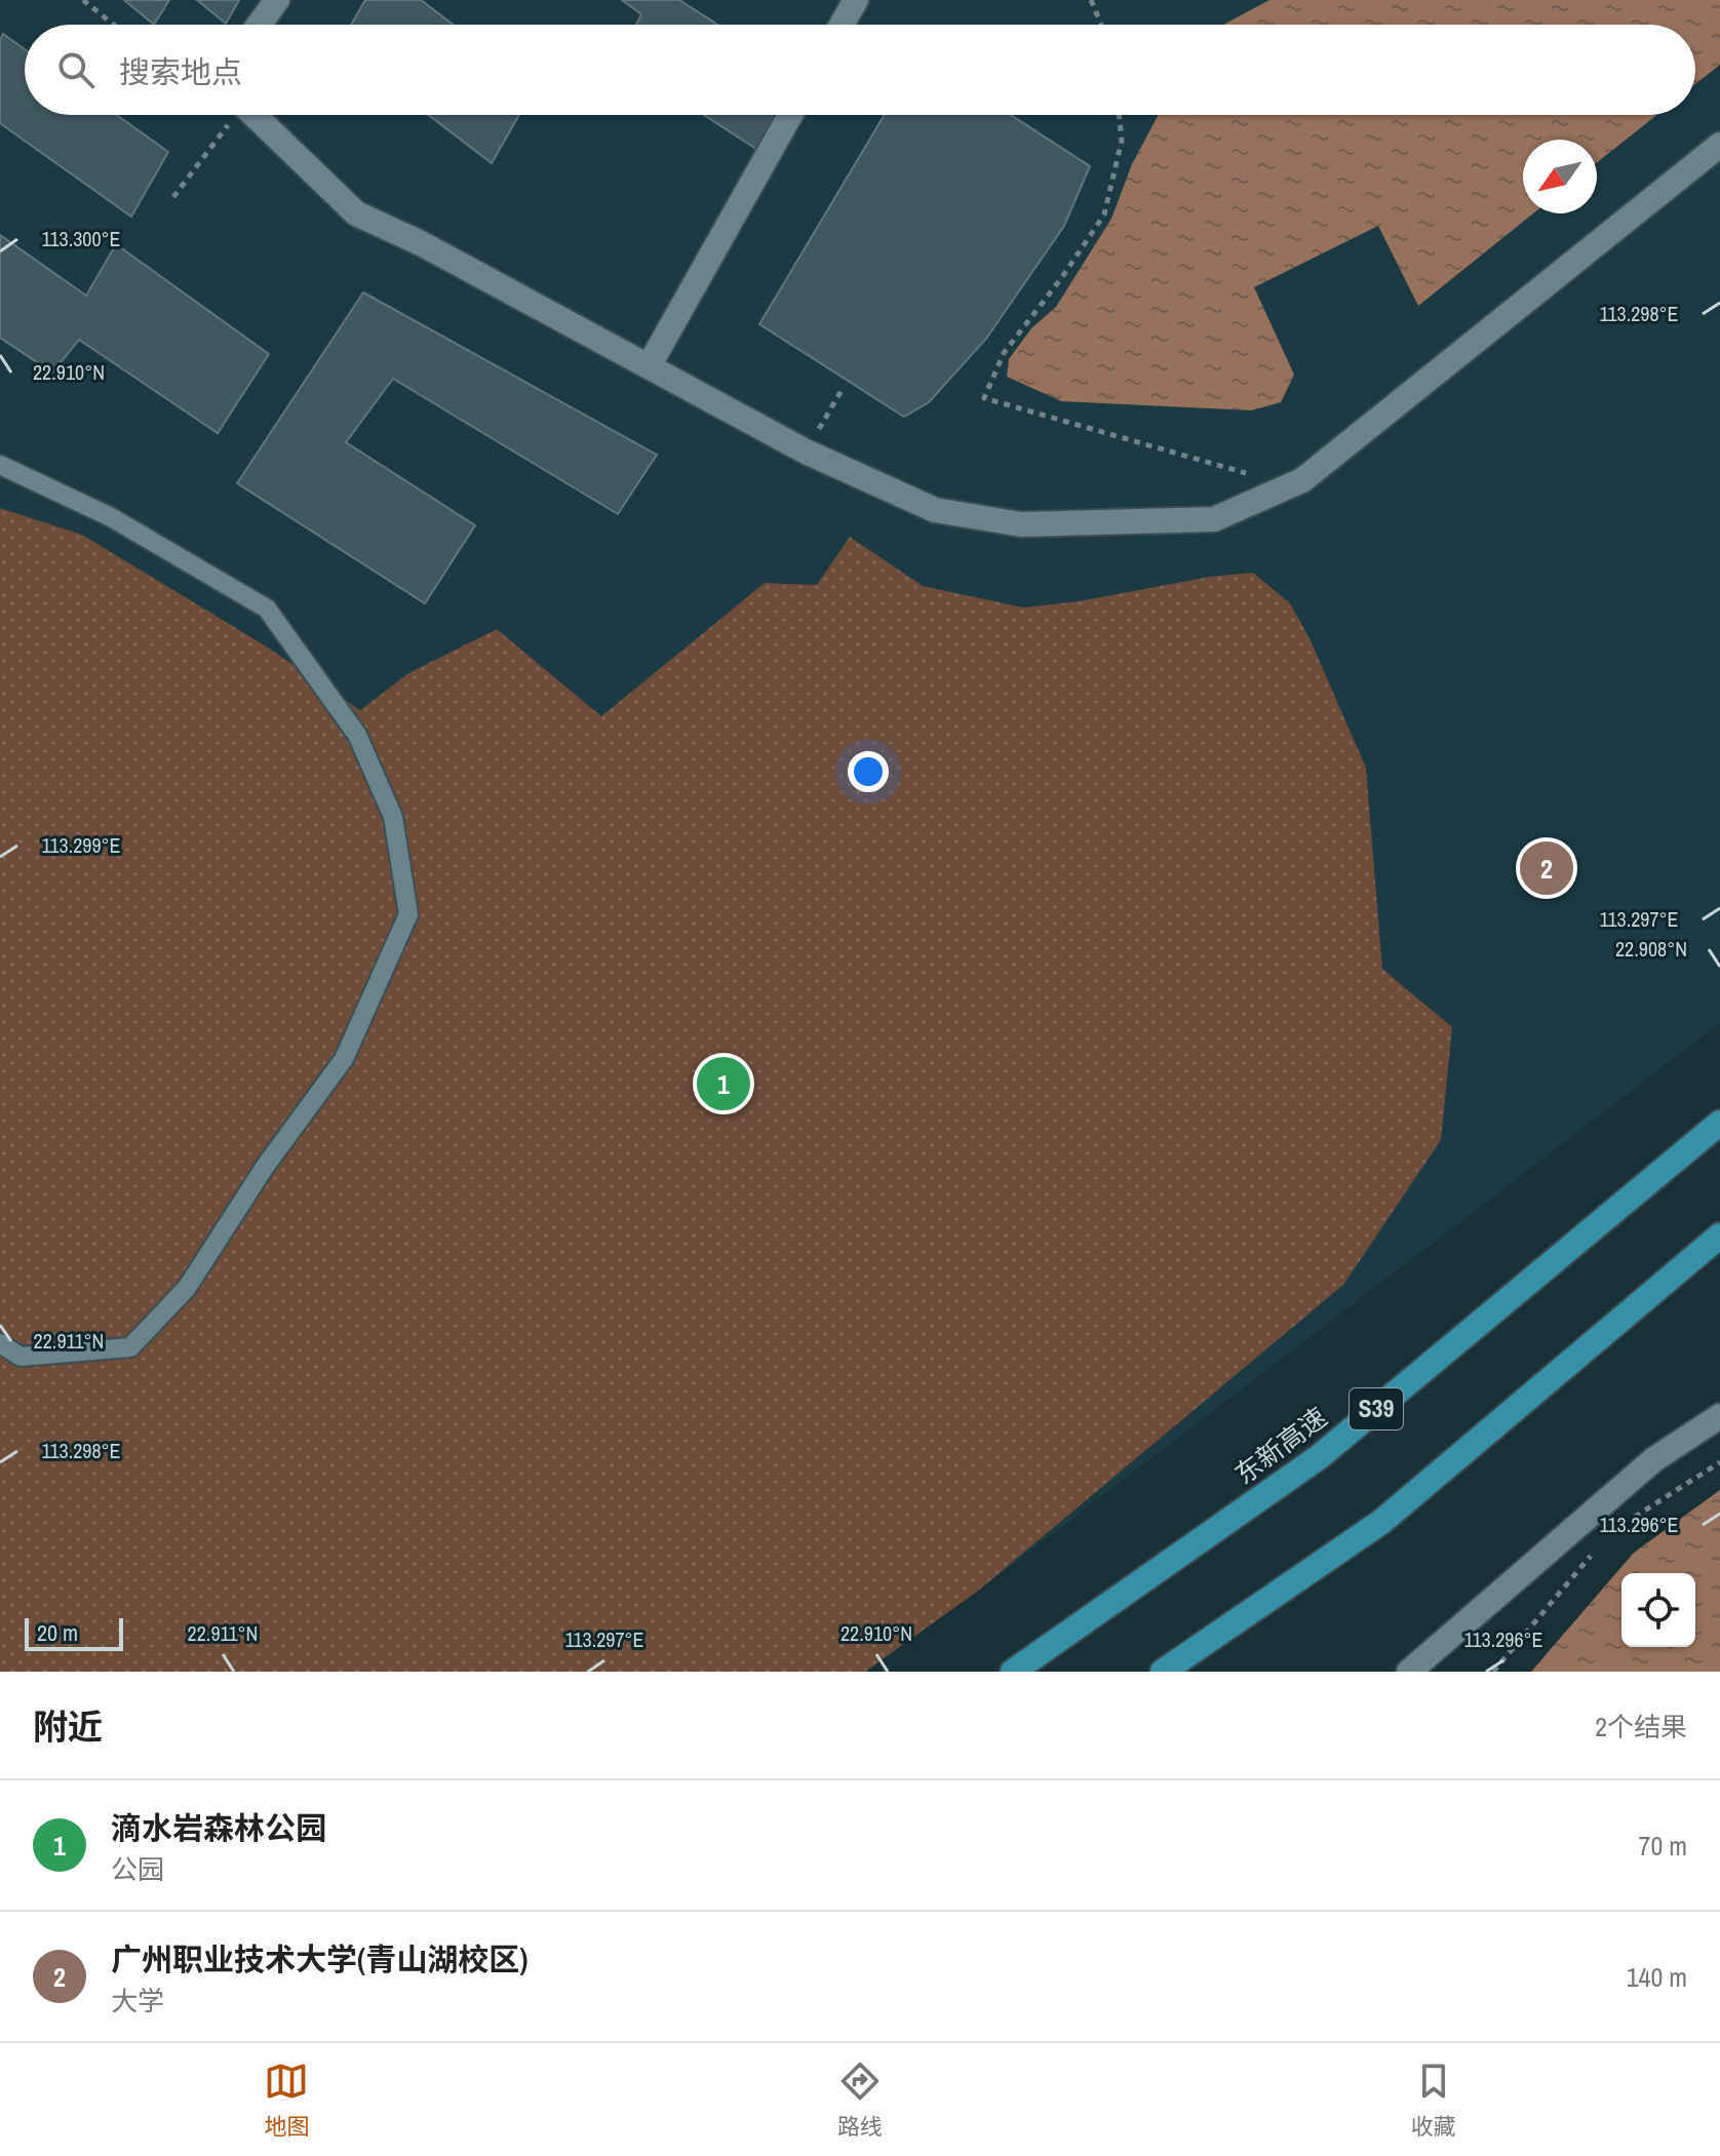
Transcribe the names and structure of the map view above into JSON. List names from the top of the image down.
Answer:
{
  "streets": {
    "highway": ["S39", "东新高速"]
  },
  "scale_bar": "20 m",
  "north": "bottom left",
  "page": {
    "search": "搜索地点",
    "pins": ["2", "1"],
    "scale": "20 m",
    "heading": ["附近", "2个结果"],
    "list": [
      {
        "mark": "1",
        "name": "滴水岩森林公园",
        "note": "公园",
        "value": "70 m"
      },
      {
        "mark": "2",
        "name": "广州职业技术大学(青山湖校区)",
        "note": "大学",
        "value": "140 m"
      }
    ],
    "nav": ["地图", "路线", "收藏"]
  },
  "coordinates": [
    "113.300°E",
    "113.298°E",
    "22.910°N",
    "113.299°E",
    "113.297°E",
    "22.908°N",
    "22.911°N",
    "113.296°E"
  ]
}
